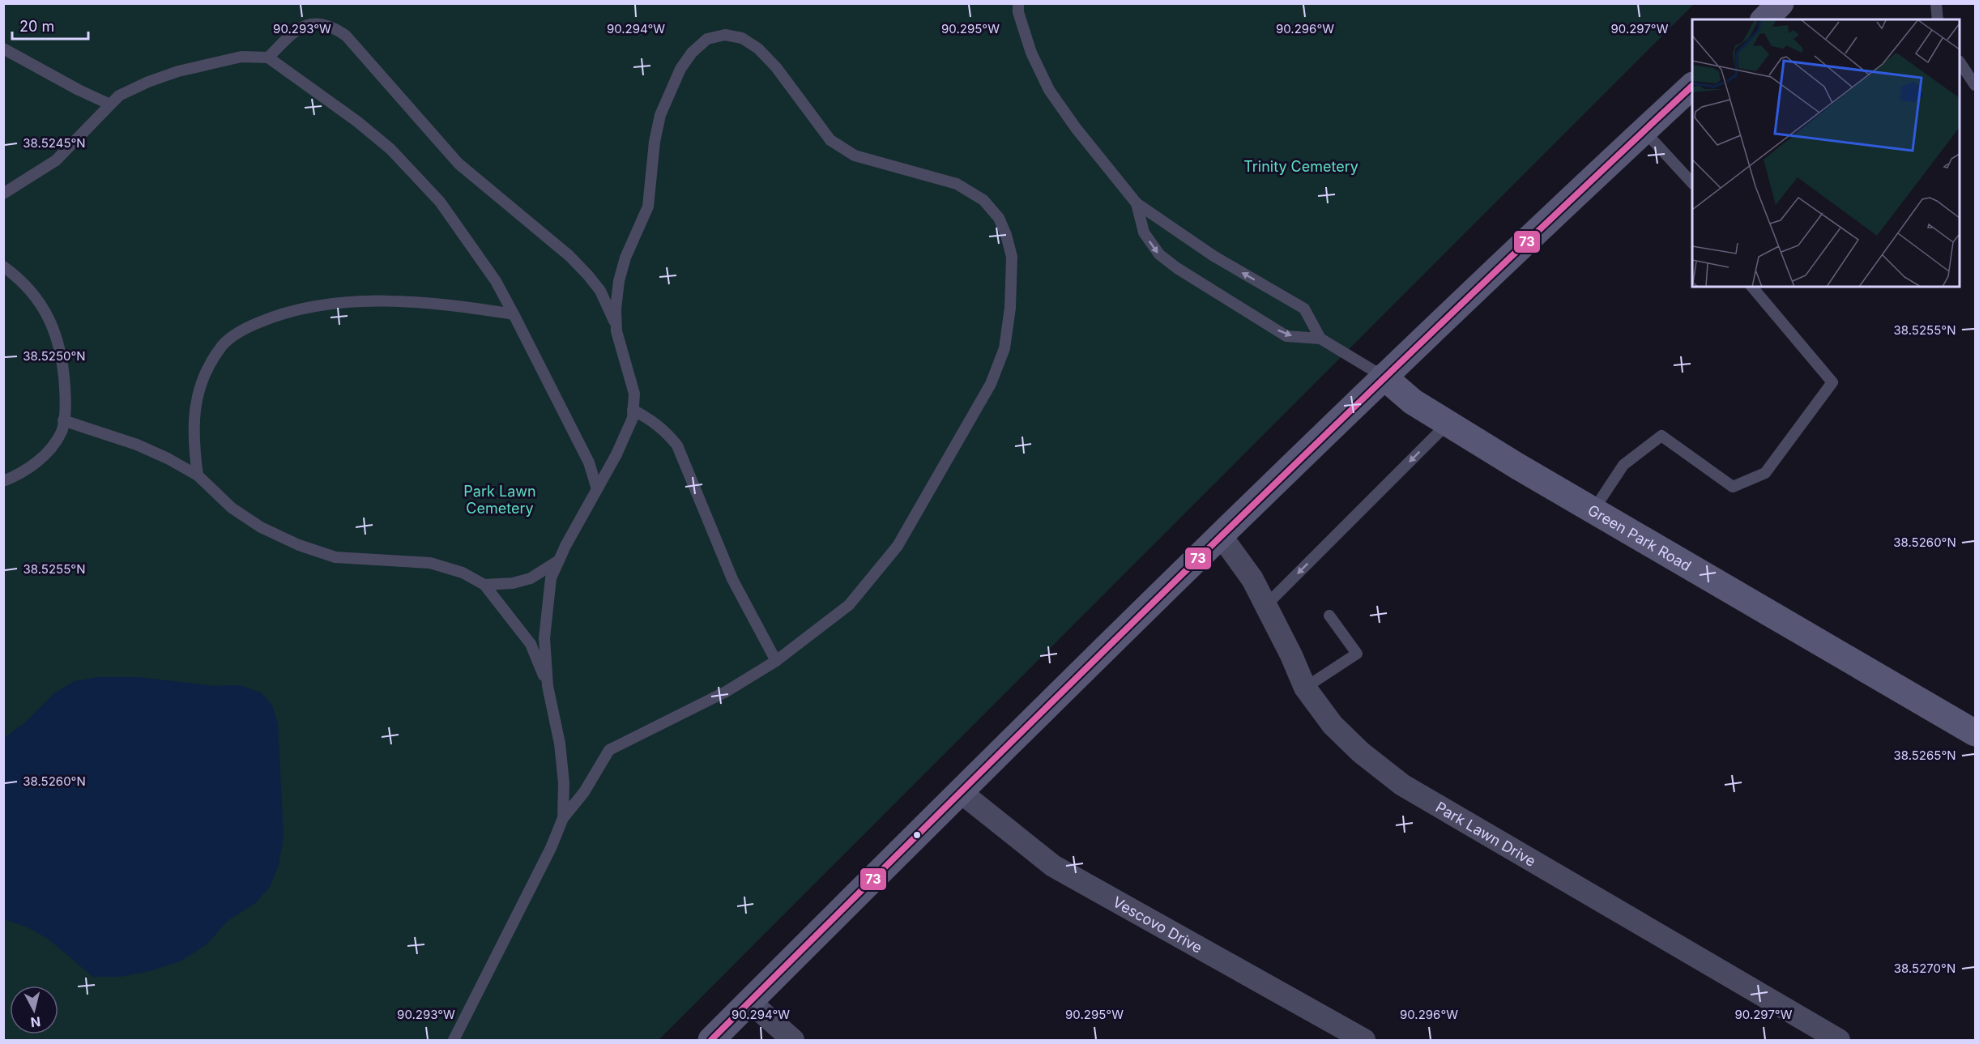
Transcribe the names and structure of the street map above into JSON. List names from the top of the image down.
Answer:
{
  "streets": {
    "main road": ["Green Park Road"],
    "street": ["Park Lawn Drive", "Vescovo Drive"]
  },
  "parks": ["Trinity Cemetery", "Park Lawn Cemetery"],
  "lines": ["transit line 73"],
  "scale_bar": "20 m",
  "north": "bottom",
  "coordinates": [
    "90.293°W",
    "90.294°W",
    "90.295°W",
    "90.296°W",
    "90.297°W",
    "38.5245°N",
    "38.5255°N",
    "38.5250°N",
    "38.5260°N",
    "38.5265°N",
    "38.5270°N"
  ]
}
